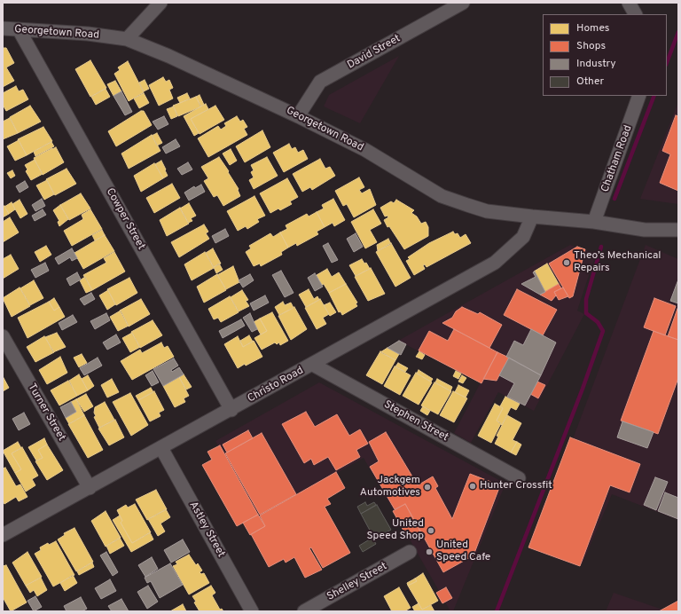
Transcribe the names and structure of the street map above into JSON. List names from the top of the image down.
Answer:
{
  "streets": {
    "street": [
      "Georgetown Road",
      "David Street",
      "Chatham Road",
      "Cowper Street",
      "Christo Road",
      "Turner Street",
      "Stephen Street",
      "Astley Street",
      "Shelley Street"
    ]
  },
  "crossings": [
    ["Georgetown Road", "David Street"],
    ["Georgetown Road", "Chatham Road"],
    ["Georgetown Road", "Cowper Street"],
    ["Georgetown Road", "Christo Road"],
    ["Cowper Street", "Christo Road"],
    ["Christo Road", "Turner Street"],
    ["Christo Road", "Stephen Street"],
    ["Christo Road", "Astley Street"]
  ],
  "places": [
    "Theo’s Mechanical Repairs",
    "Hunter Crossfit",
    "Jackgem Automotives",
    "United Speed Shop",
    "United Speed Cafe"
  ],
  "legend": [
    "Homes",
    "Shops",
    "Industry",
    "Other"
  ]
}
